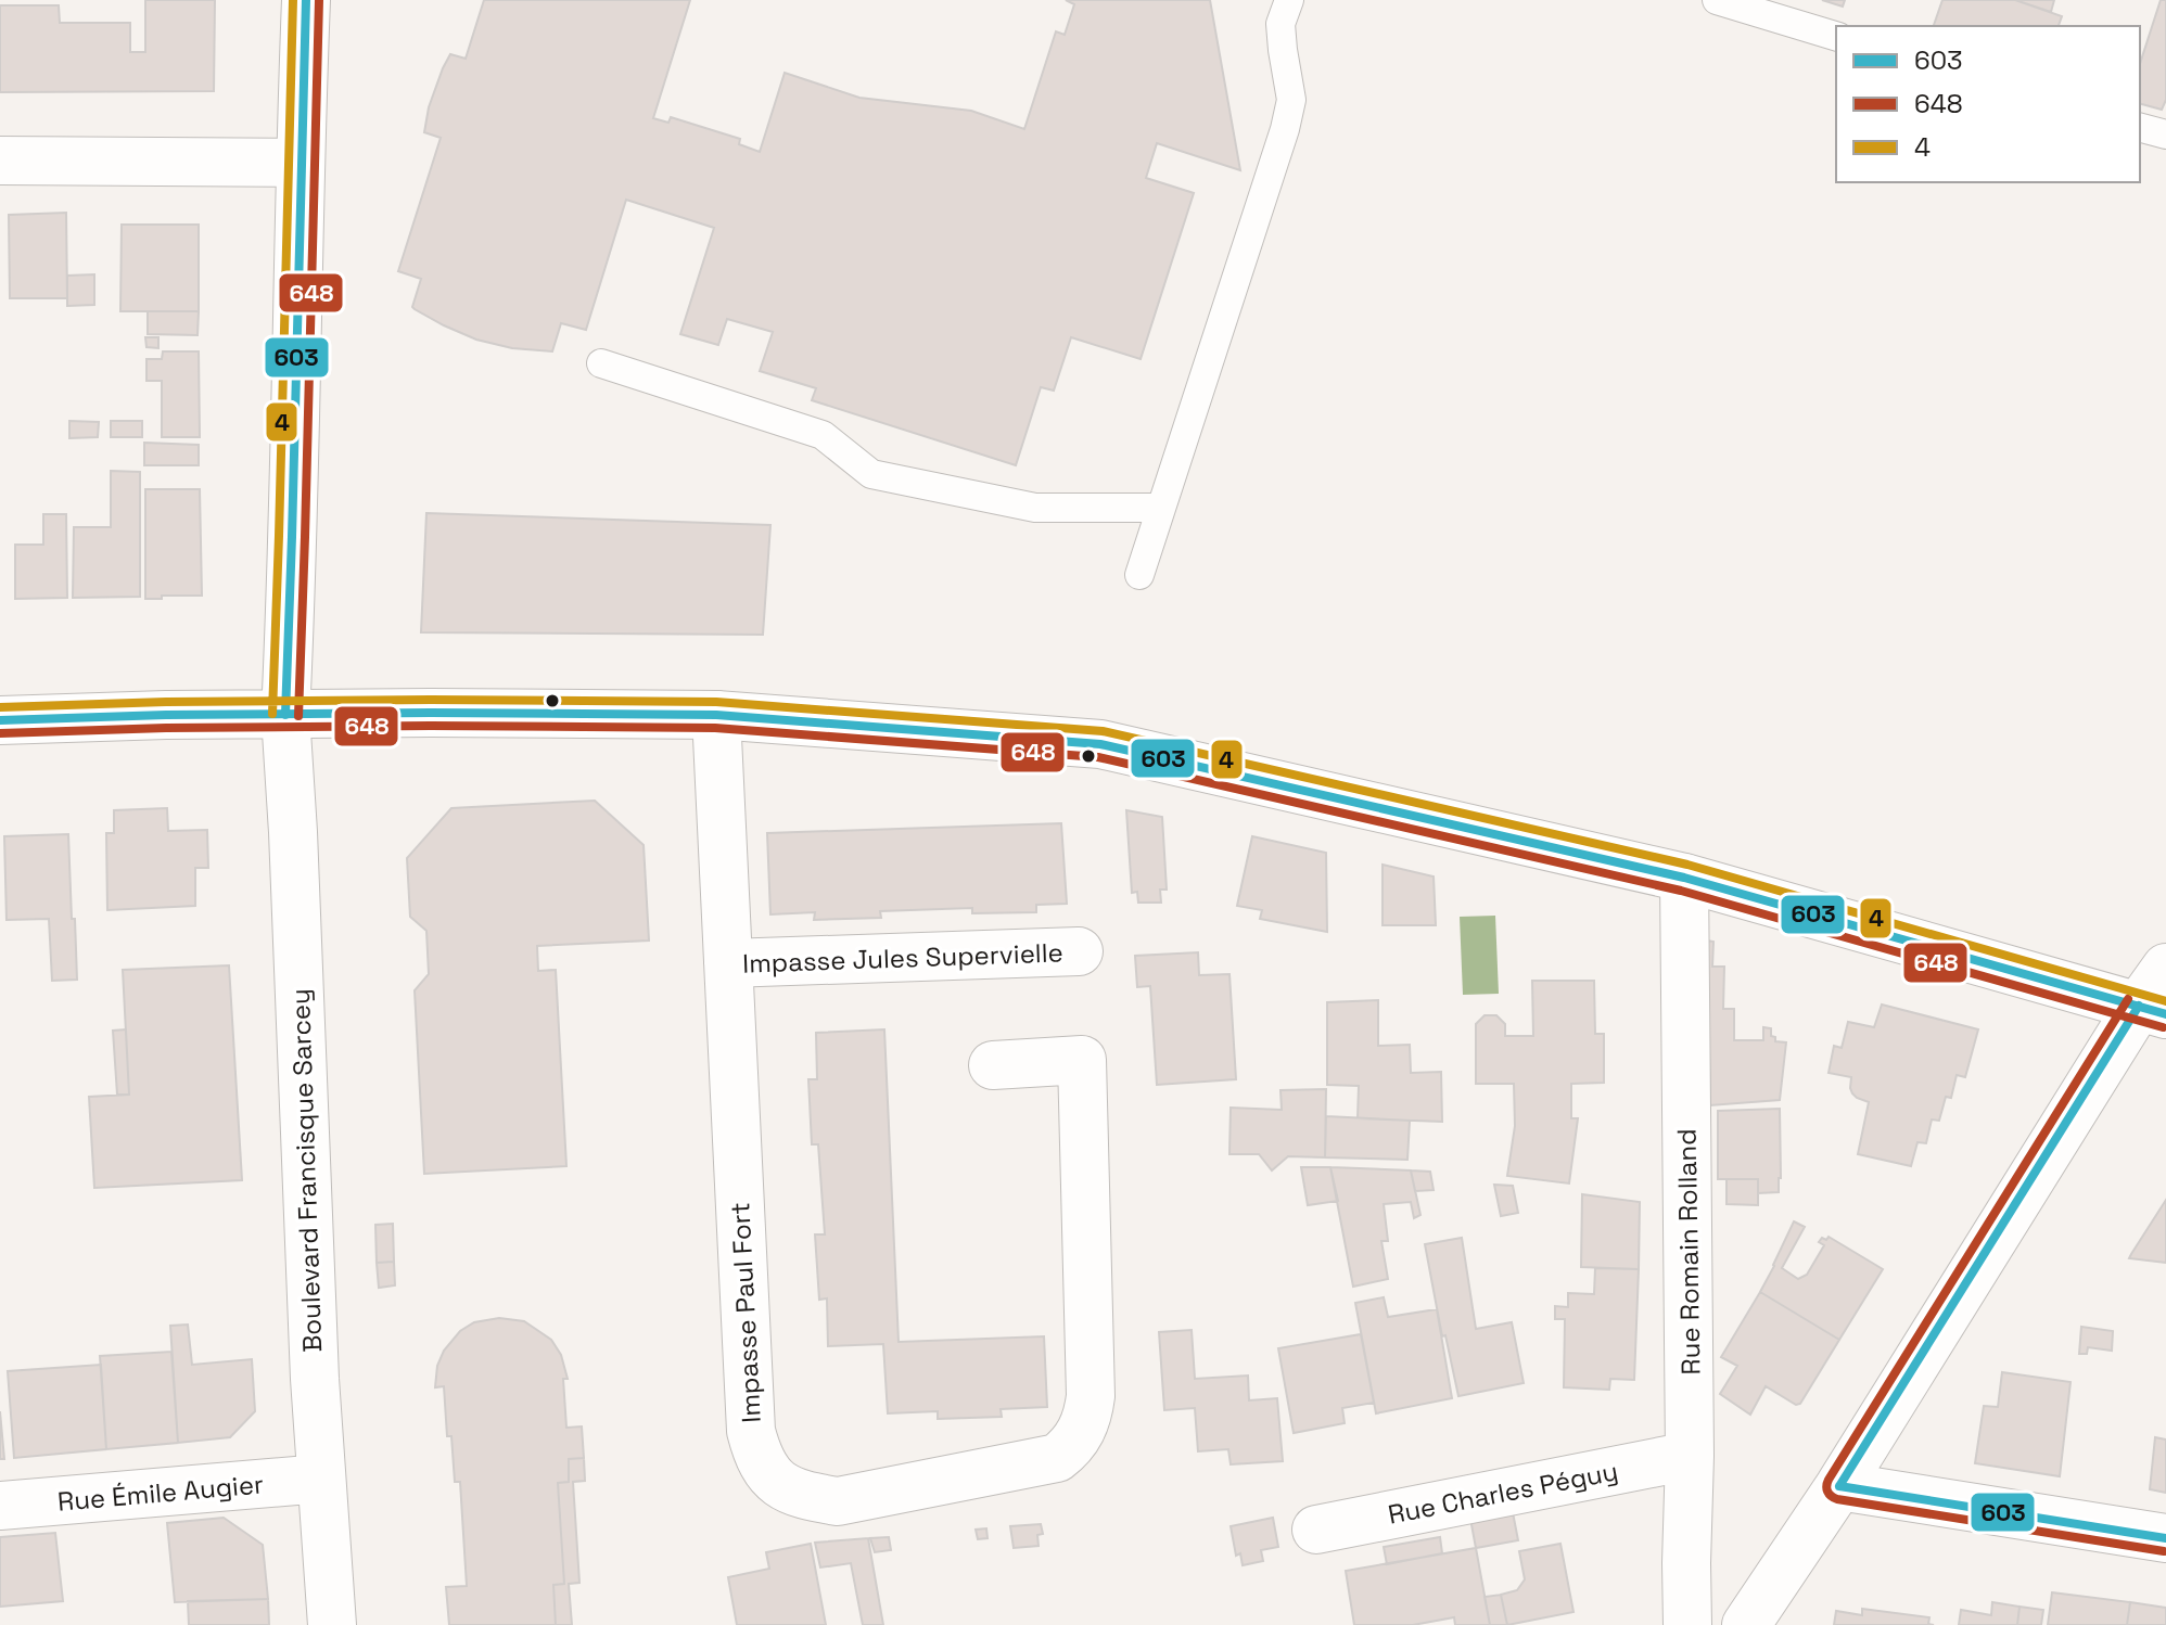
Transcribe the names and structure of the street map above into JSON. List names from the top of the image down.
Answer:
{
  "streets": {
    "street": [
      "Impasse Jules Supervielle",
      "Boulevard Francisque Sarcey",
      "Rue Romain Rolland",
      "Impasse Paul Fort",
      "Rue Émile Augier",
      "Rue Charles Péguy"
    ]
  },
  "crossings": [
    ["Impasse Jules Supervielle", "Impasse Paul Fort"],
    ["Boulevard Francisque Sarcey", "Rue Émile Augier"],
    ["Rue Romain Rolland", "Rue Charles Péguy"]
  ],
  "lines": ["transit line 603", "transit line 648", "transit line 4"],
  "legend": ["603", "648", "4"]
}
